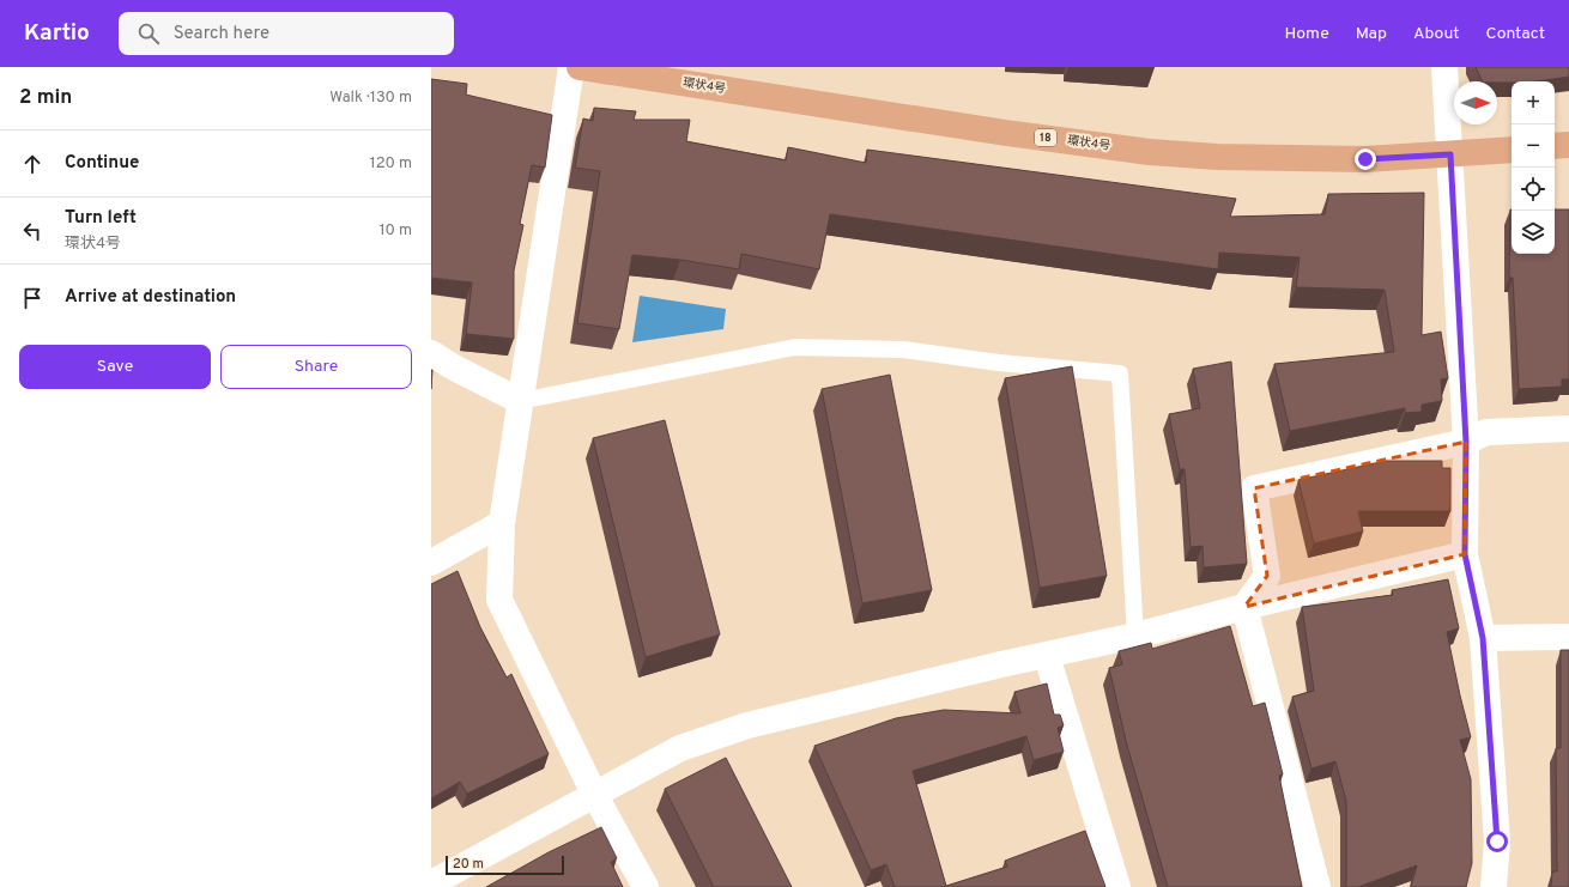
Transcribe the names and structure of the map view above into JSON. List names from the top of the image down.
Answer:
{
  "streets": {
    "main road": ["環状4号", "18"]
  },
  "scale_bar": "20 m",
  "north": "right",
  "page": {
    "header": "Kartio",
    "search": "Search here",
    "nav": [
      "Home",
      "Map",
      "About",
      "Contact"
    ],
    "heading": ["2 min", "Walk · 130 m"],
    "map_buttons": ["+", "−"],
    "list": [
      ["Continue", "120 m"],
      ["Turn left", "環状4号", "10 m"],
      "Arrive at destination"
    ],
    "buttons": ["Save", "Share"],
    "scale": "20 m"
  }
}
